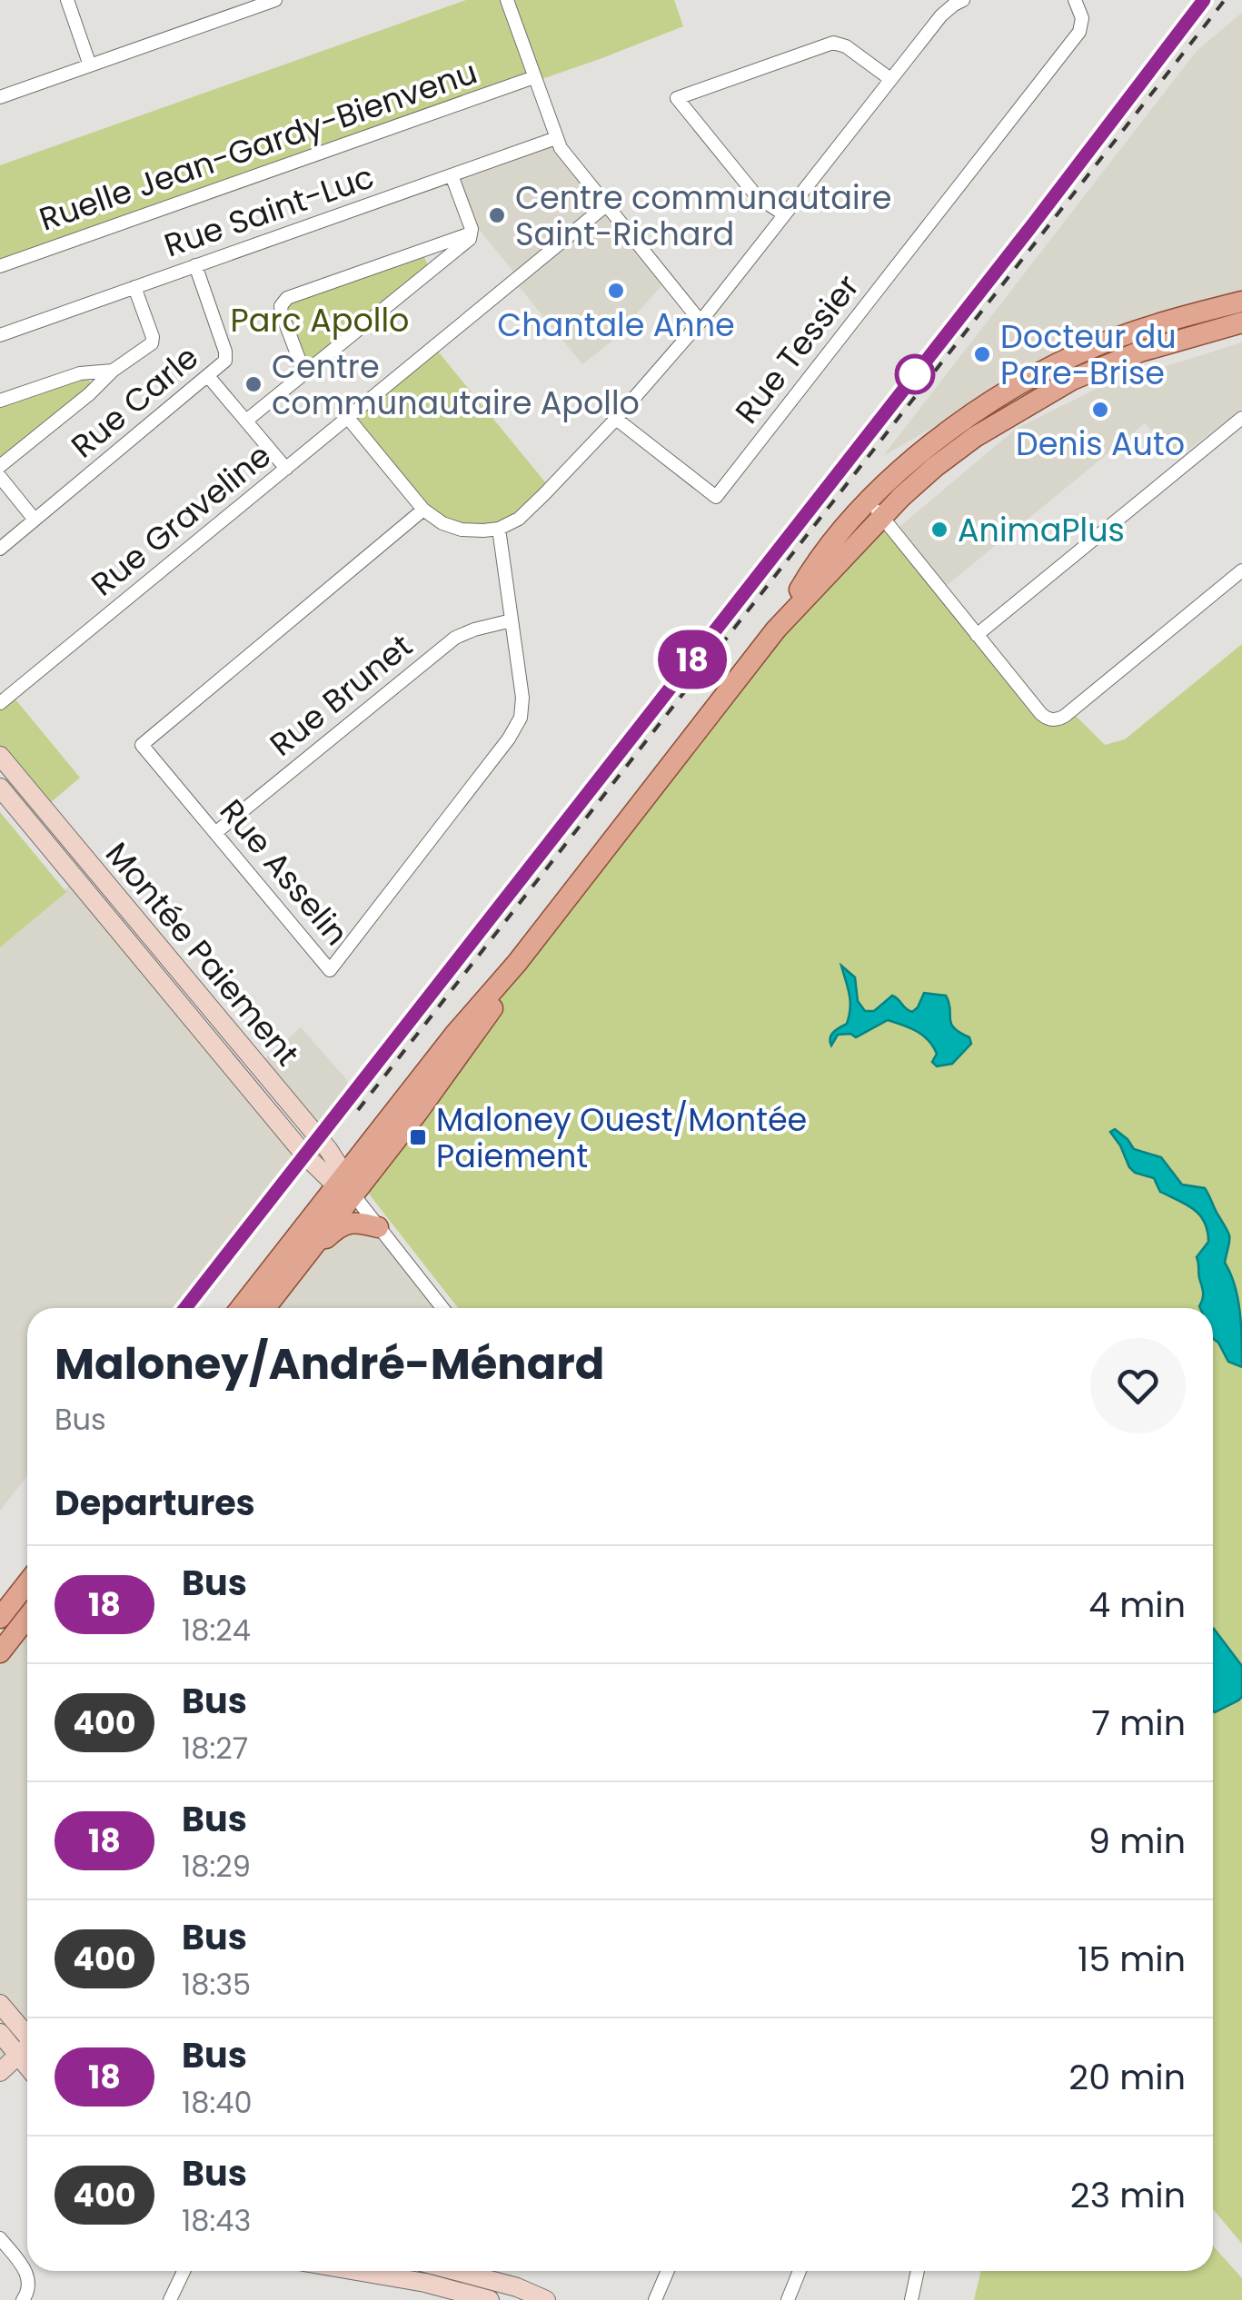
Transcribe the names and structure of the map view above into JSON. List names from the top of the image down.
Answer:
{
  "streets": {
    "main road": ["Montée Paiement"],
    "street": [
      "Ruelle Jean-Gardy-Bienvenu",
      "Rue Saint-Luc",
      "Rue Tessier",
      "Rue Carle",
      "Rue Graveline",
      "Rue Brunet",
      "Rue Asselin"
    ]
  },
  "crossings": [
    ["Rue Saint-Luc", "Rue Carle"],
    ["Rue Brunet", "Rue Asselin"]
  ],
  "parks": ["Parc Apollo"],
  "places": {
    "other": [
      "Centre communautaire Saint-Richard",
      "Chantale Anne",
      "Docteur du Pare-Brise",
      "Centre communautaire Apollo",
      "Denis Auto",
      "AnimaPlus"
    ],
    "transit": ["Maloney Ouest/Montée Paiement"]
  },
  "lines": ["bus line 18"],
  "page": {
    "on_map": "18",
    "heading": [
      ["Maloney/André-Ménard", "Bus"],
      "Departures"
    ],
    "list": [
      {
        "mark": "18",
        "name": "Bus",
        "note": "18:24",
        "value": "4 min"
      },
      {
        "mark": "400",
        "name": "Bus",
        "note": "18:27",
        "value": "7 min"
      },
      {
        "mark": "18",
        "name": "Bus",
        "note": "18:29",
        "value": "9 min"
      },
      {
        "mark": "400",
        "name": "Bus",
        "note": "18:35",
        "value": "15 min"
      },
      {
        "mark": "18",
        "name": "Bus",
        "note": "18:40",
        "value": "20 min"
      },
      {
        "mark": "400",
        "name": "Bus",
        "note": "18:43",
        "value": "23 min"
      }
    ]
  }
}
